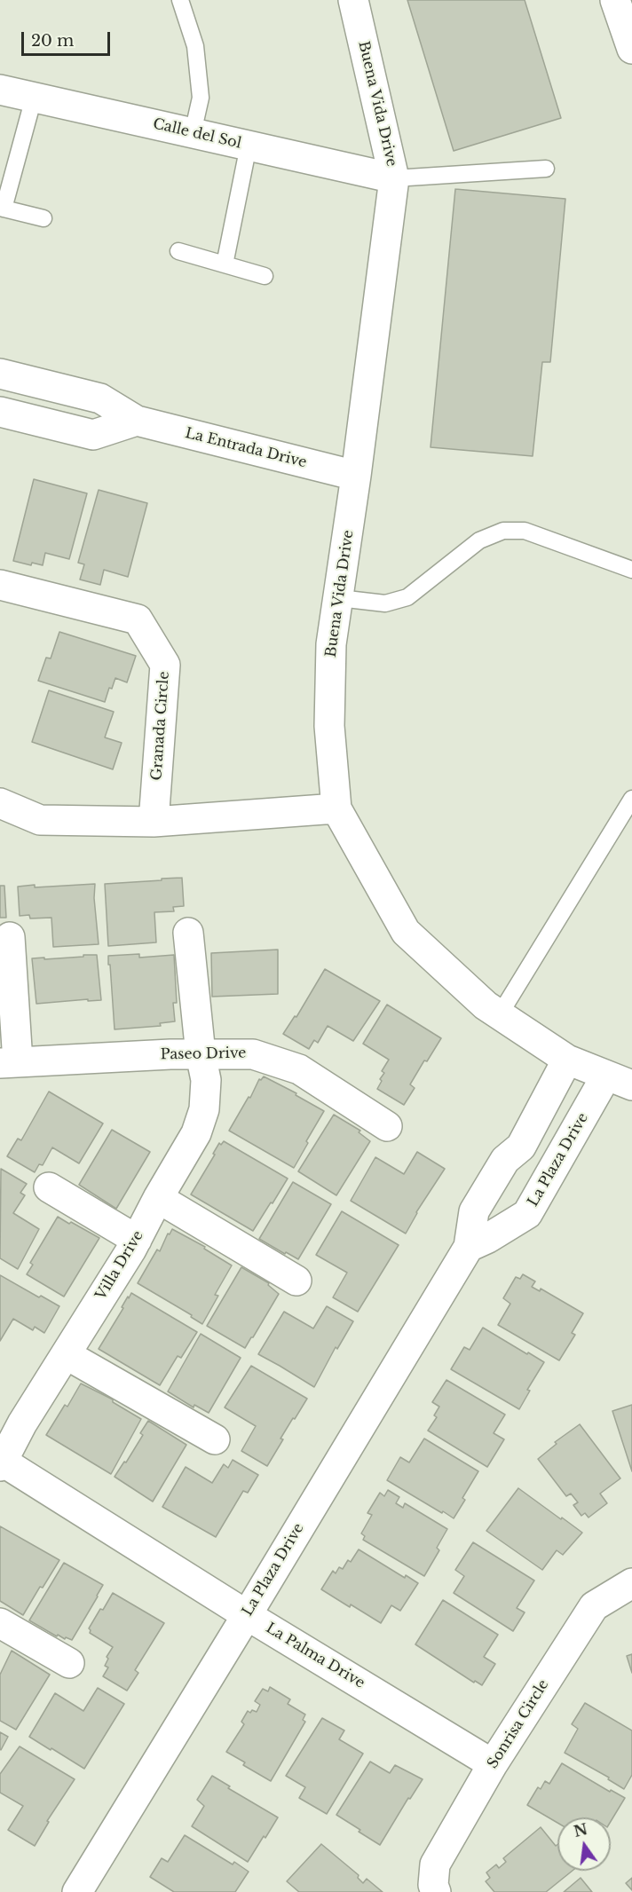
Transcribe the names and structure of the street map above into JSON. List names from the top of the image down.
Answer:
{
  "streets": {
    "street": [
      "Buena Vida Drive",
      "Calle del Sol",
      "La Entrada Drive",
      "Granada Circle",
      "Paseo Drive",
      "La Plaza Drive",
      "Villa Drive",
      "La Palma Drive",
      "Sonrisa Circle"
    ]
  },
  "crossings": [
    ["Buena Vida Drive", "Calle del Sol"],
    ["Buena Vida Drive", "La Entrada Drive"],
    ["Buena Vida Drive", "La Plaza Drive"],
    ["Paseo Drive", "Villa Drive"],
    ["La Plaza Drive", "La Palma Drive"],
    ["Villa Drive", "La Palma Drive"],
    ["La Palma Drive", "Sonrisa Circle"]
  ],
  "scale_bar": "20 m",
  "north": "top"
}
